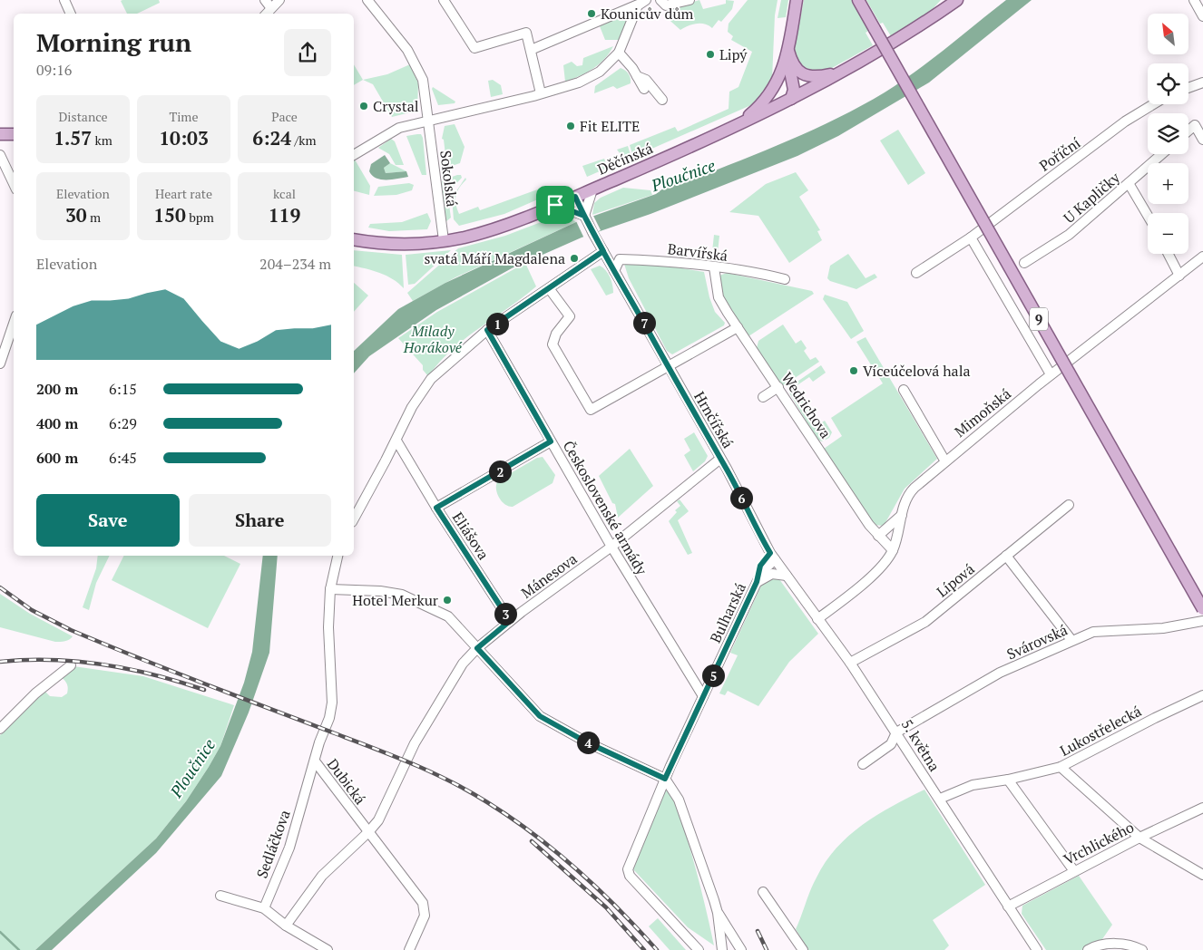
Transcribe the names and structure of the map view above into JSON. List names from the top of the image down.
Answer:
{
  "streets": {
    "main road": ["Děčínská", "9"],
    "street": [
      "Poříční",
      "Sokolská",
      "U Kapličky",
      "Barvířská",
      "Wedrichova",
      "Mimoňská",
      "Hrnčířská",
      "Československé armády",
      "Eliášova",
      "Mánesova",
      "Lípová",
      "Bulharská",
      "Svárovská",
      "Lukostřelecká",
      "5. května",
      "Dubická",
      "Vrchlického",
      "Sedláčkova"
    ]
  },
  "crossings": [
    ["Děčínská", "Sokolská"],
    ["Děčínská", "Hrnčířská"],
    ["Barvířská", "Wedrichova"],
    ["Barvířská", "Hrnčířská"],
    ["Wedrichova", "Mimoňská"],
    ["Mimoňská", "5. května"],
    ["Hrnčířská", "Mánesova"],
    ["Hrnčířská", "Bulharská"],
    ["Hrnčířská", "5. května"],
    ["Československé armády", "Mánesova"],
    ["Československé armády", "Bulharská"],
    ["Eliášova", "Mánesova"],
    ["Mánesova", "Dubická"],
    ["Lípová", "5. května"],
    ["Bulharská", "5. května"],
    ["Svárovská", "5. května"],
    ["Lukostřelecká", "5. května"],
    ["5. května", "Vrchlického"],
    ["Dubická", "Sedláčkova"]
  ],
  "water": ["Ploučnice"],
  "parks": ["Milady Horákové"],
  "places": [
    "Kounicův dům",
    "Lipý",
    "Crystal",
    "Fit ELITE",
    "svatá Máří Magdalena",
    "Víceúčelová hala",
    "Hotel Merkur"
  ],
  "north": "top left",
  "page": {
    "map_buttons": ["+", "−"],
    "heading": ["Morning run", "09:16"],
    "stats": [
      ["Distance", "1.57 km"],
      ["Time", "10:03"],
      ["Pace", "6:24 /km"],
      ["Elevation", "30 m"],
      ["Heart rate", "150 bpm"],
      ["kcal", "119"]
    ],
    "chart": ["Elevation", "204–234 m"],
    "pins": [
      "7",
      "1",
      "2",
      "6",
      "3",
      "5",
      "4"
    ],
    "list": [
      {
        "name": "200 m",
        "note": "6:15"
      },
      {
        "name": "400 m",
        "note": "6:29"
      },
      {
        "name": "600 m",
        "note": "6:45"
      }
    ],
    "buttons": ["Save", "Share"]
  }
}
